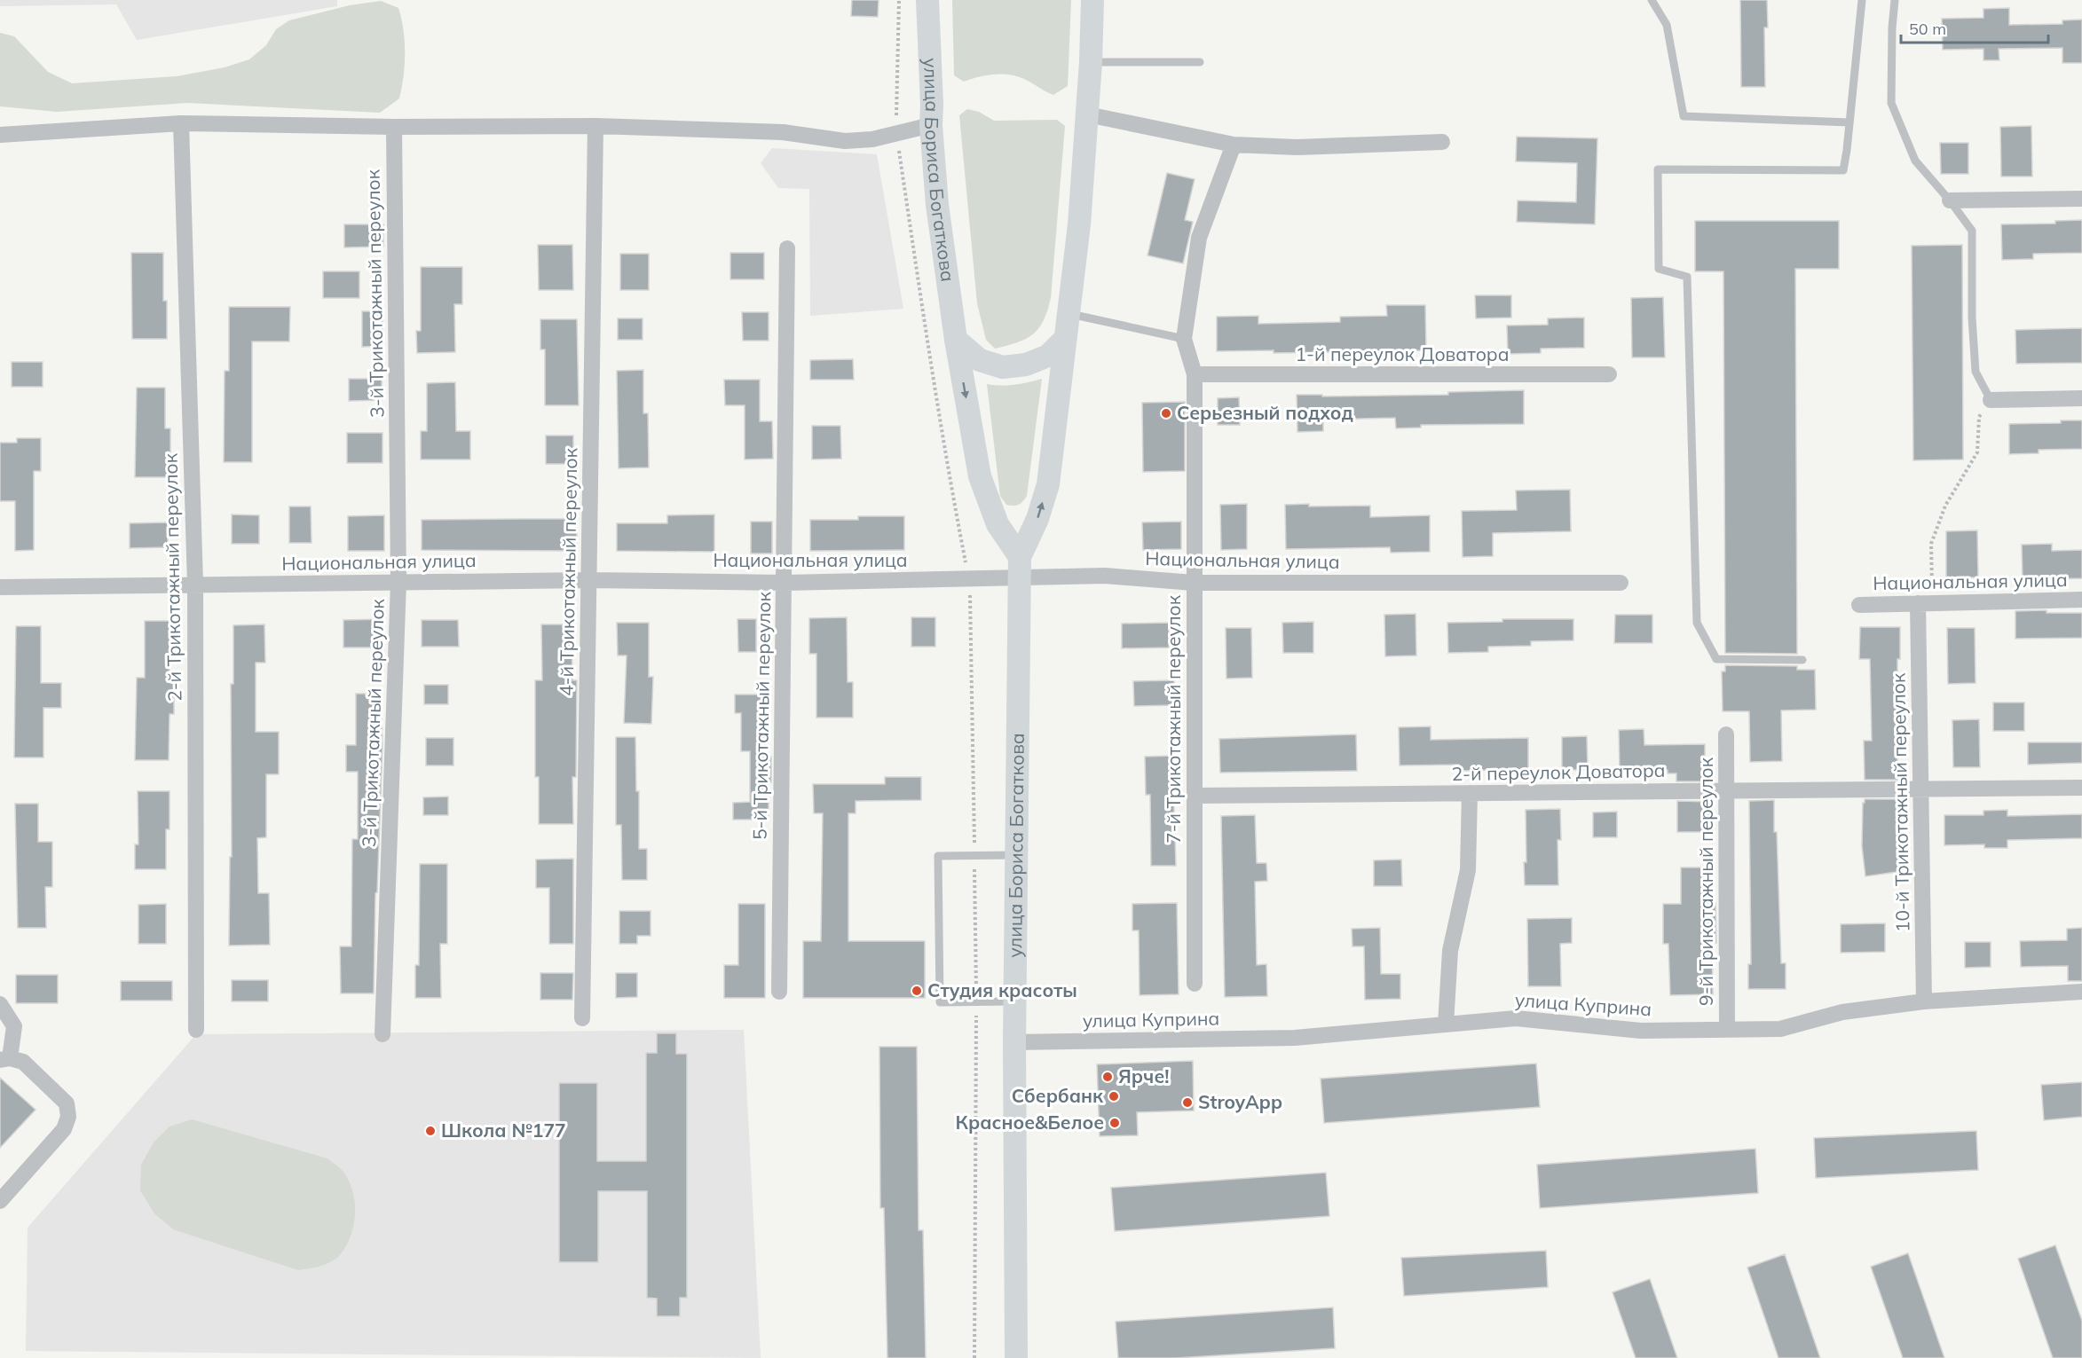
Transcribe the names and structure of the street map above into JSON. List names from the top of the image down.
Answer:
{
  "streets": {
    "main road": ["улица Бориса Богаткова"],
    "street": [
      "3-й Трикотажный переулок",
      "1-й переулок Доватора",
      "Национальная улица",
      "4-й Трикотажный переулок",
      "2-й Трикотажный переулок",
      "5-й Трикотажный переулок",
      "7-й Трикотажный переулок",
      "2-й переулок Доватора",
      "10-й Трикотажный переулок",
      "9-й Трикотажный переулок",
      "улица Куприна"
    ]
  },
  "crossings": [
    ["улица Бориса Богаткова", "Национальная улица"],
    ["улица Бориса Богаткова", "улица Куприна"],
    ["3-й Трикотажный переулок", "Национальная улица"],
    ["1-й переулок Доватора", "7-й Трикотажный переулок"],
    ["Национальная улица", "4-й Трикотажный переулок"],
    ["Национальная улица", "2-й Трикотажный переулок"],
    ["Национальная улица", "5-й Трикотажный переулок"],
    ["Национальная улица", "7-й Трикотажный переулок"],
    ["Национальная улица", "10-й Трикотажный переулок"],
    ["7-й Трикотажный переулок", "2-й переулок Доватора"],
    ["2-й переулок Доватора", "10-й Трикотажный переулок"],
    ["2-й переулок Доватора", "9-й Трикотажный переулок"],
    ["10-й Трикотажный переулок", "улица Куприна"],
    ["9-й Трикотажный переулок", "улица Куприна"]
  ],
  "places": [
    "Серьезный подход",
    "Студия красоты",
    "Ярче!",
    "Сбербанк",
    "StroyApp",
    "Красное&Белое",
    "Школа №177"
  ],
  "scale_bar": "50 m"
}
